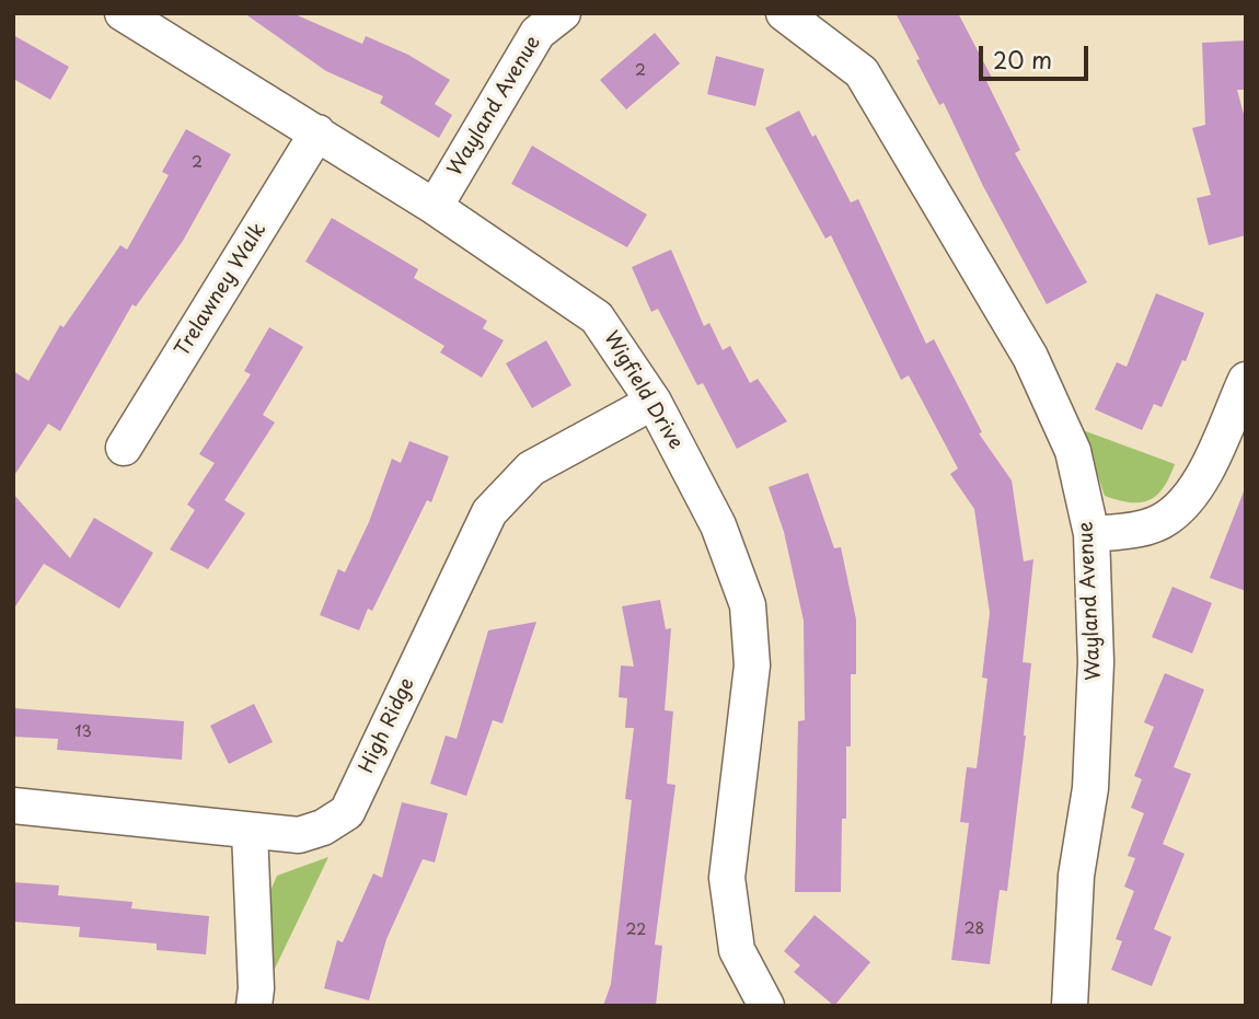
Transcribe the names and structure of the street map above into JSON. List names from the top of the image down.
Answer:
{
  "streets": {
    "street": [
      "Wayland Avenue",
      "Trelawney Walk",
      "Wigfield Drive",
      "High Ridge"
    ]
  },
  "crossings": [
    ["Wayland Avenue", "Wigfield Drive"],
    ["Trelawney Walk", "Wigfield Drive"],
    ["Wigfield Drive", "High Ridge"]
  ],
  "house_numbers": [
    "2",
    "2",
    "13",
    "28",
    "22"
  ],
  "scale_bar": "20 m"
}
